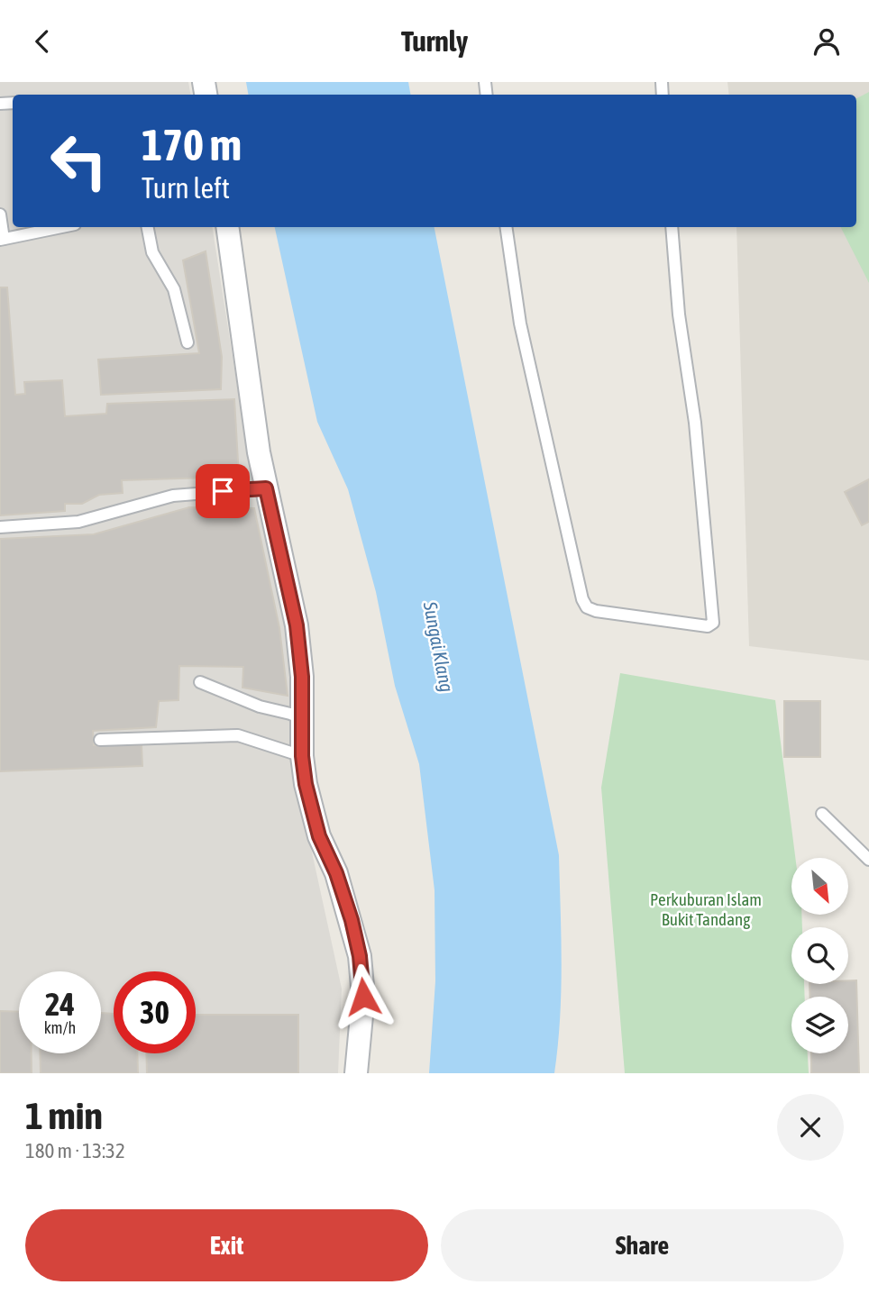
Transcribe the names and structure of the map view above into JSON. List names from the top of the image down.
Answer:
{
  "water": ["Sungai Klang"],
  "parks": ["Perkuburan Islam Bukit Tandang"],
  "north": "bottom right",
  "page": {
    "header": "Turnly",
    "turn": ["170 m", "Turn left"],
    "speed": "24 km/h",
    "limit": "30",
    "heading": ["1 min", "180 m · 13:32"],
    "buttons": ["Exit", "Share"]
  }
}
